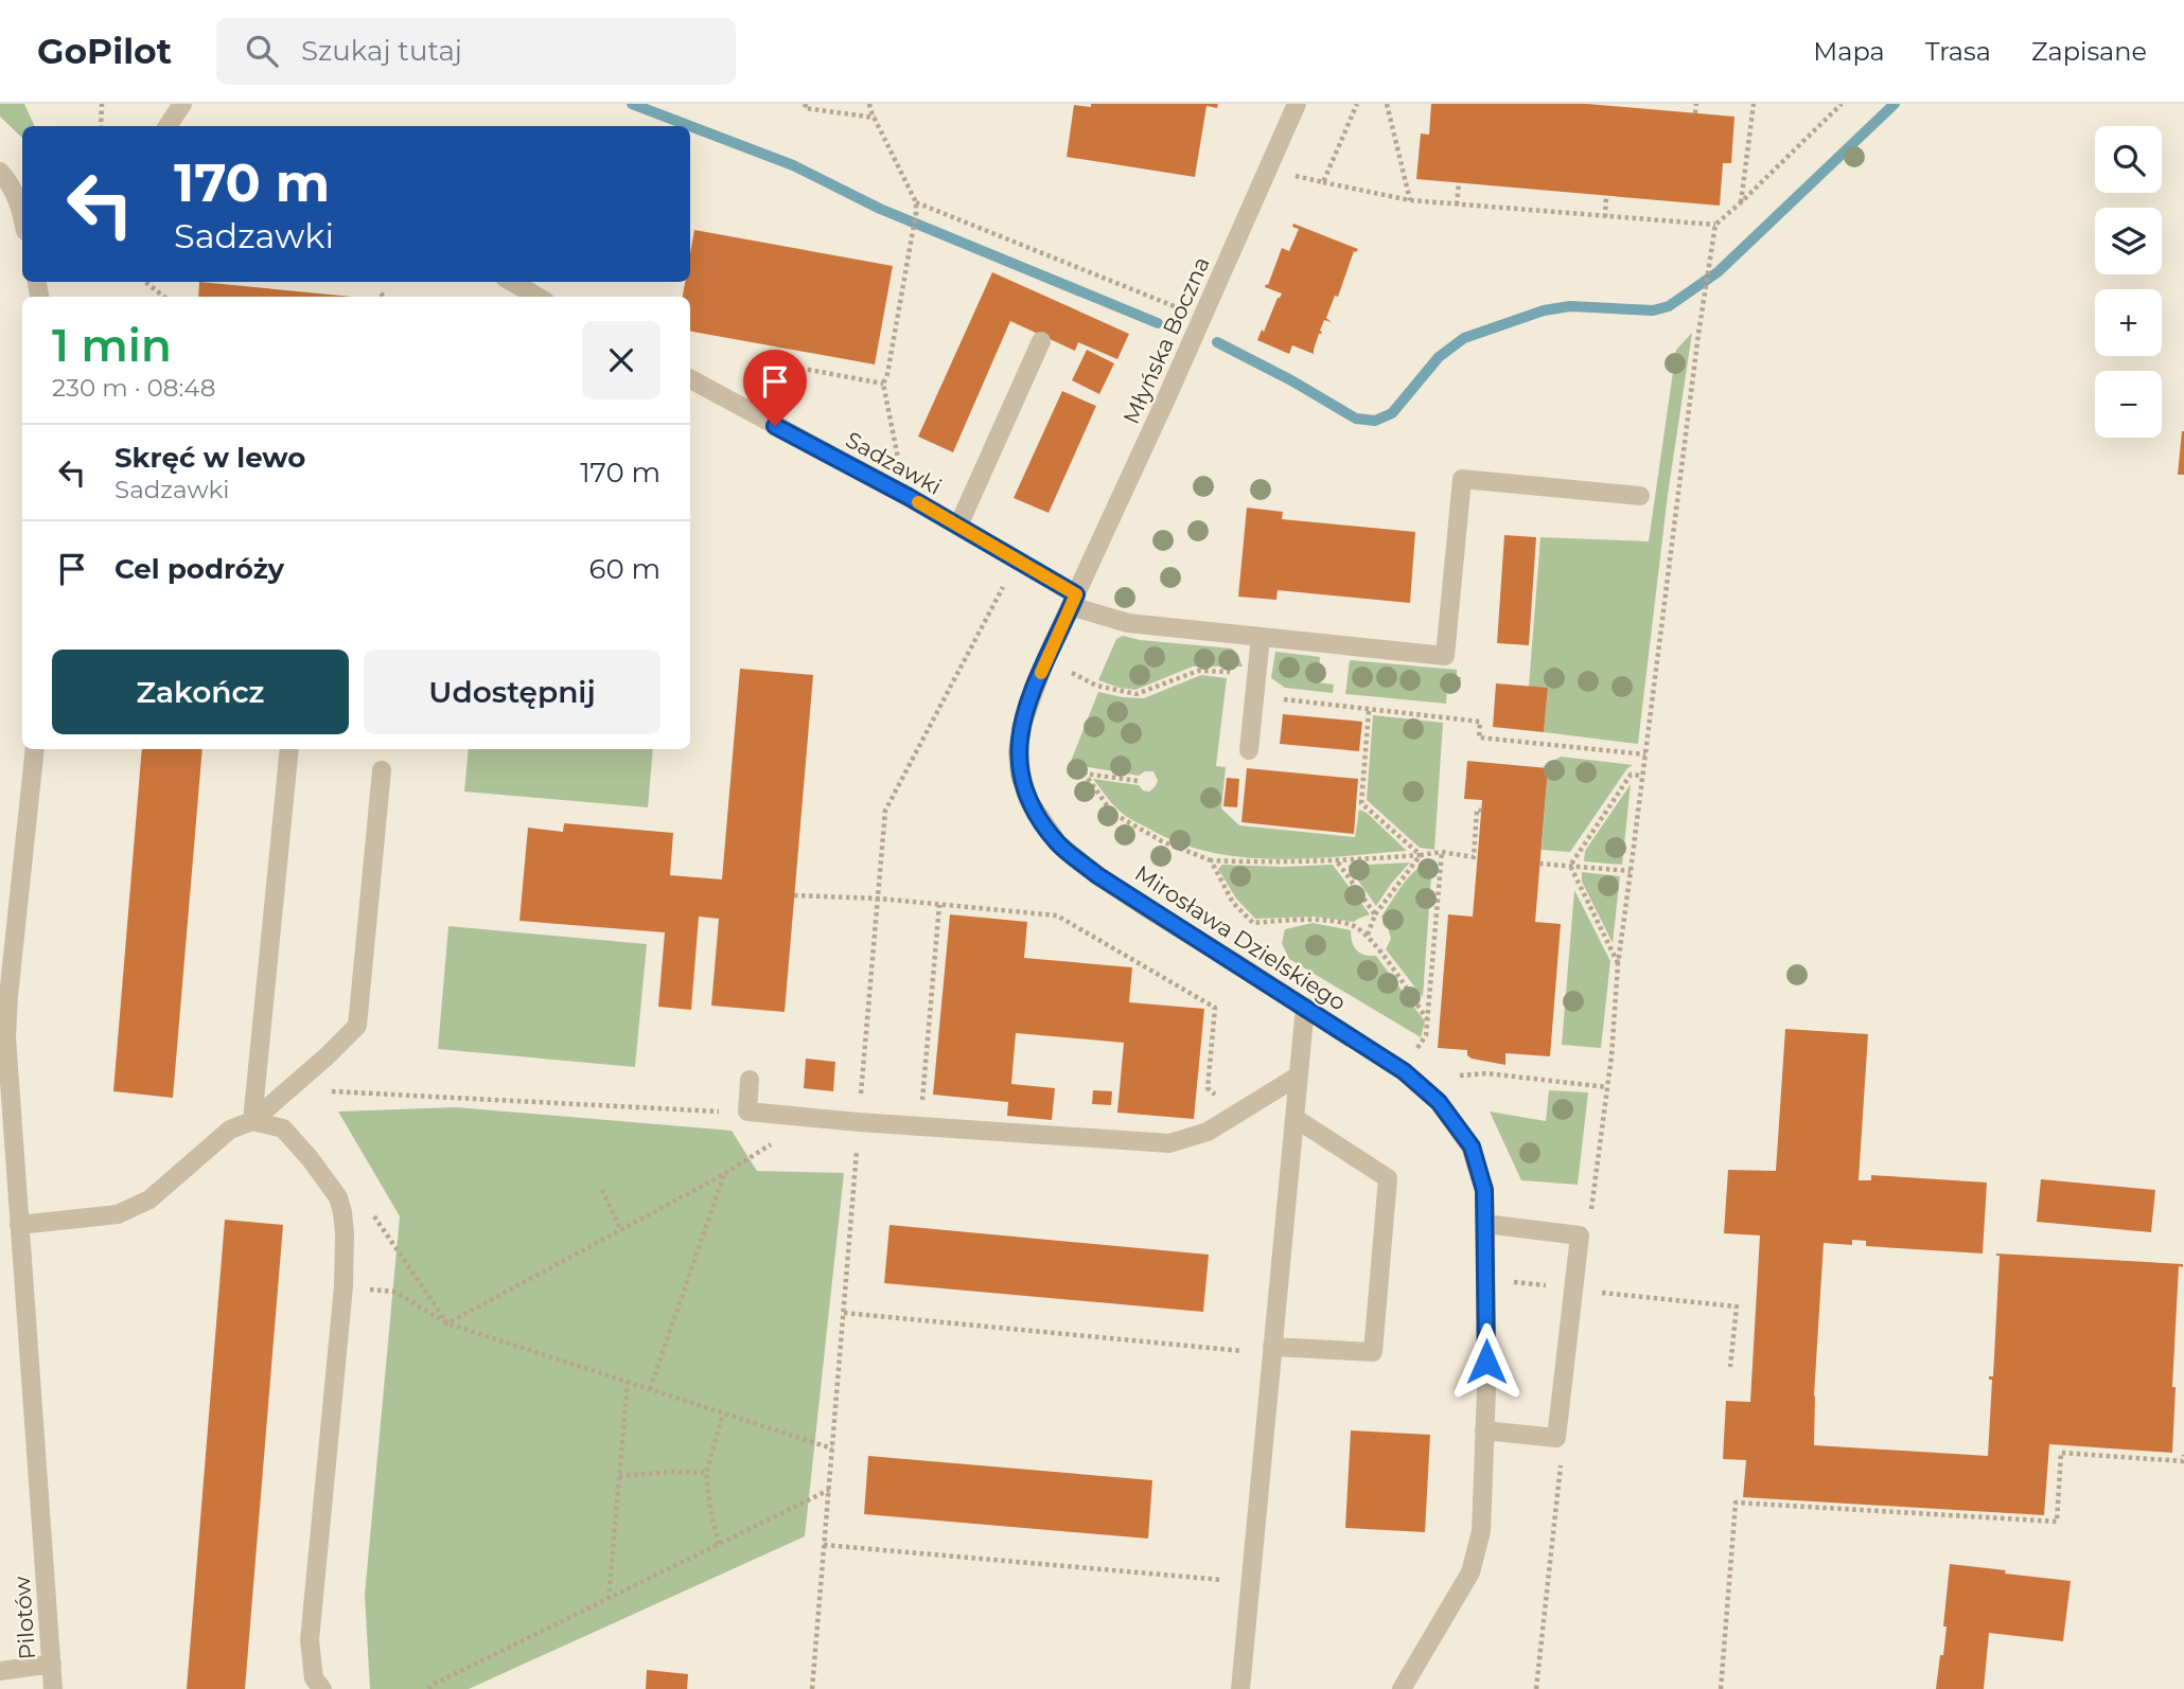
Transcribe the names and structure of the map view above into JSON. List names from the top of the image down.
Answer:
{
  "streets": {
    "street": [
      "Młyńska Boczna",
      "Sadzawki",
      "Mirosława Dzielskiego",
      "Pilotów"
    ]
  },
  "crossings": [
    ["Młyńska Boczna", "Sadzawki"],
    ["Młyńska Boczna", "Mirosława Dzielskiego"],
    ["Sadzawki", "Mirosława Dzielskiego"]
  ],
  "page": {
    "header": "GoPilot",
    "search": "Szukaj tutaj",
    "nav": ["Mapa", "Trasa", "Zapisane"],
    "map_buttons": ["+", "−"],
    "turn": ["170 m", "Sadzawki"],
    "heading": ["1 min", "230 m · 08:48"],
    "list": [
      {
        "name": "Skręć w lewo",
        "note": "Sadzawki",
        "value": "170 m"
      },
      {
        "name": "Cel podróży",
        "value": "60 m"
      }
    ],
    "buttons": ["Zakończ", "Udostępnij"]
  }
}
